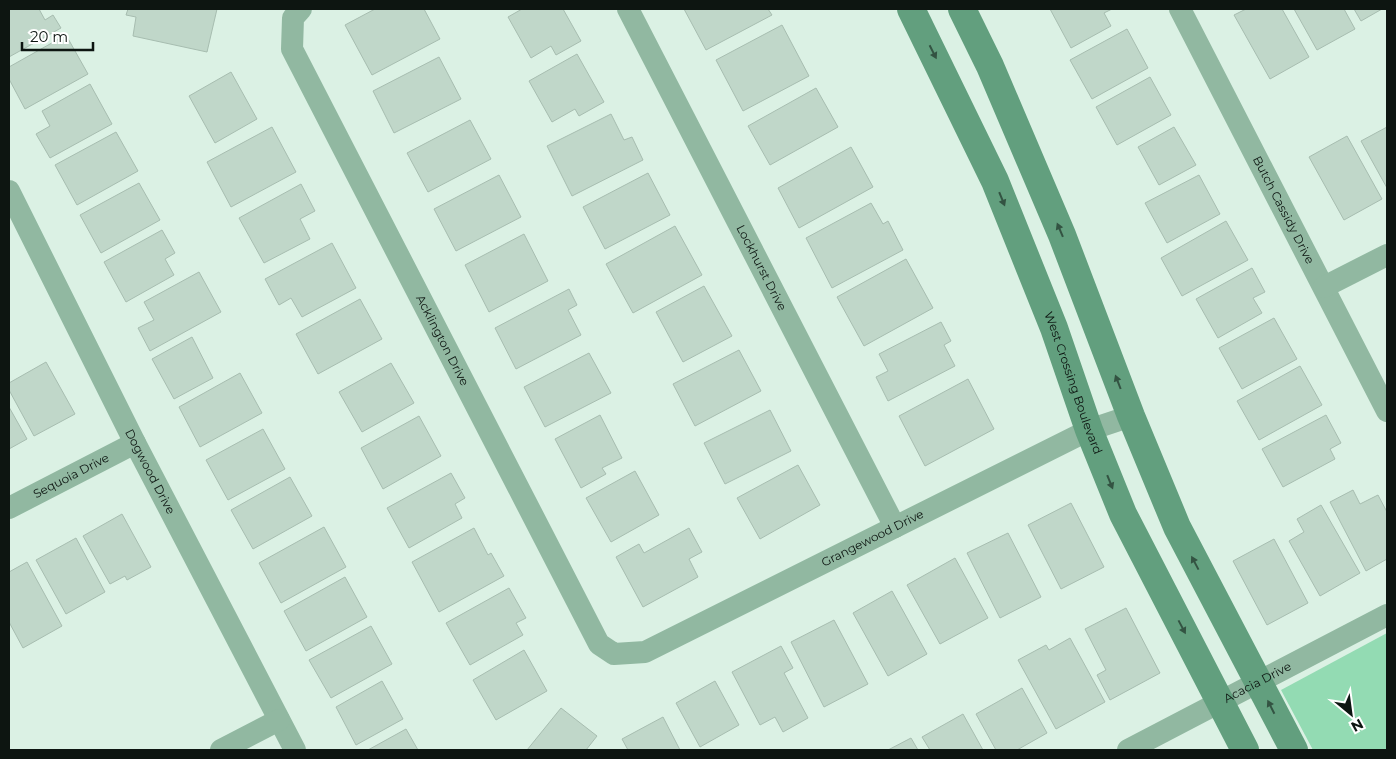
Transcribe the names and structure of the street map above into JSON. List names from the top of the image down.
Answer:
{
  "streets": {
    "street": [
      "Butch Cassidy Drive",
      "Lockhurst Drive",
      "Acklington Drive",
      "West Crossing Boulevard",
      "Dogwood Drive",
      "Sequoia Drive",
      "Grangewood Drive",
      "Acacia Drive"
    ]
  },
  "crossings": [
    ["Lockhurst Drive", "Grangewood Drive"],
    ["Acklington Drive", "Grangewood Drive"],
    ["West Crossing Boulevard", "Grangewood Drive"],
    ["West Crossing Boulevard", "Acacia Drive"],
    ["Dogwood Drive", "Sequoia Drive"]
  ],
  "scale_bar": "20 m",
  "north": "bottom right"
}
